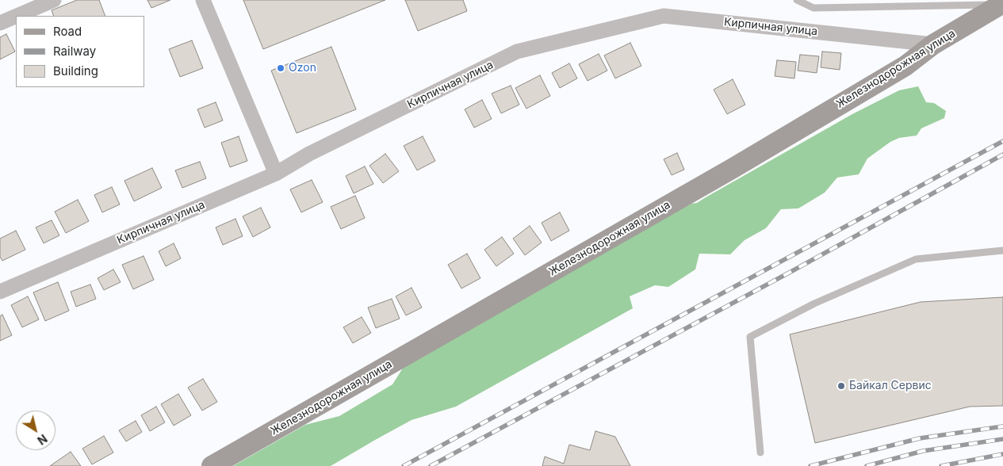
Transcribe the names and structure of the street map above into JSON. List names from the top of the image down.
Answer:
{
  "streets": {
    "street": ["Кирпичная улица", "Железнодорожная улица"]
  },
  "crossings": [
    ["Кирпичная улица", "Железнодорожная улица"]
  ],
  "places": ["Ozon", "Байкал Сервис"],
  "legend": ["Road", "Railway", "Building"],
  "north": "bottom right"
}
